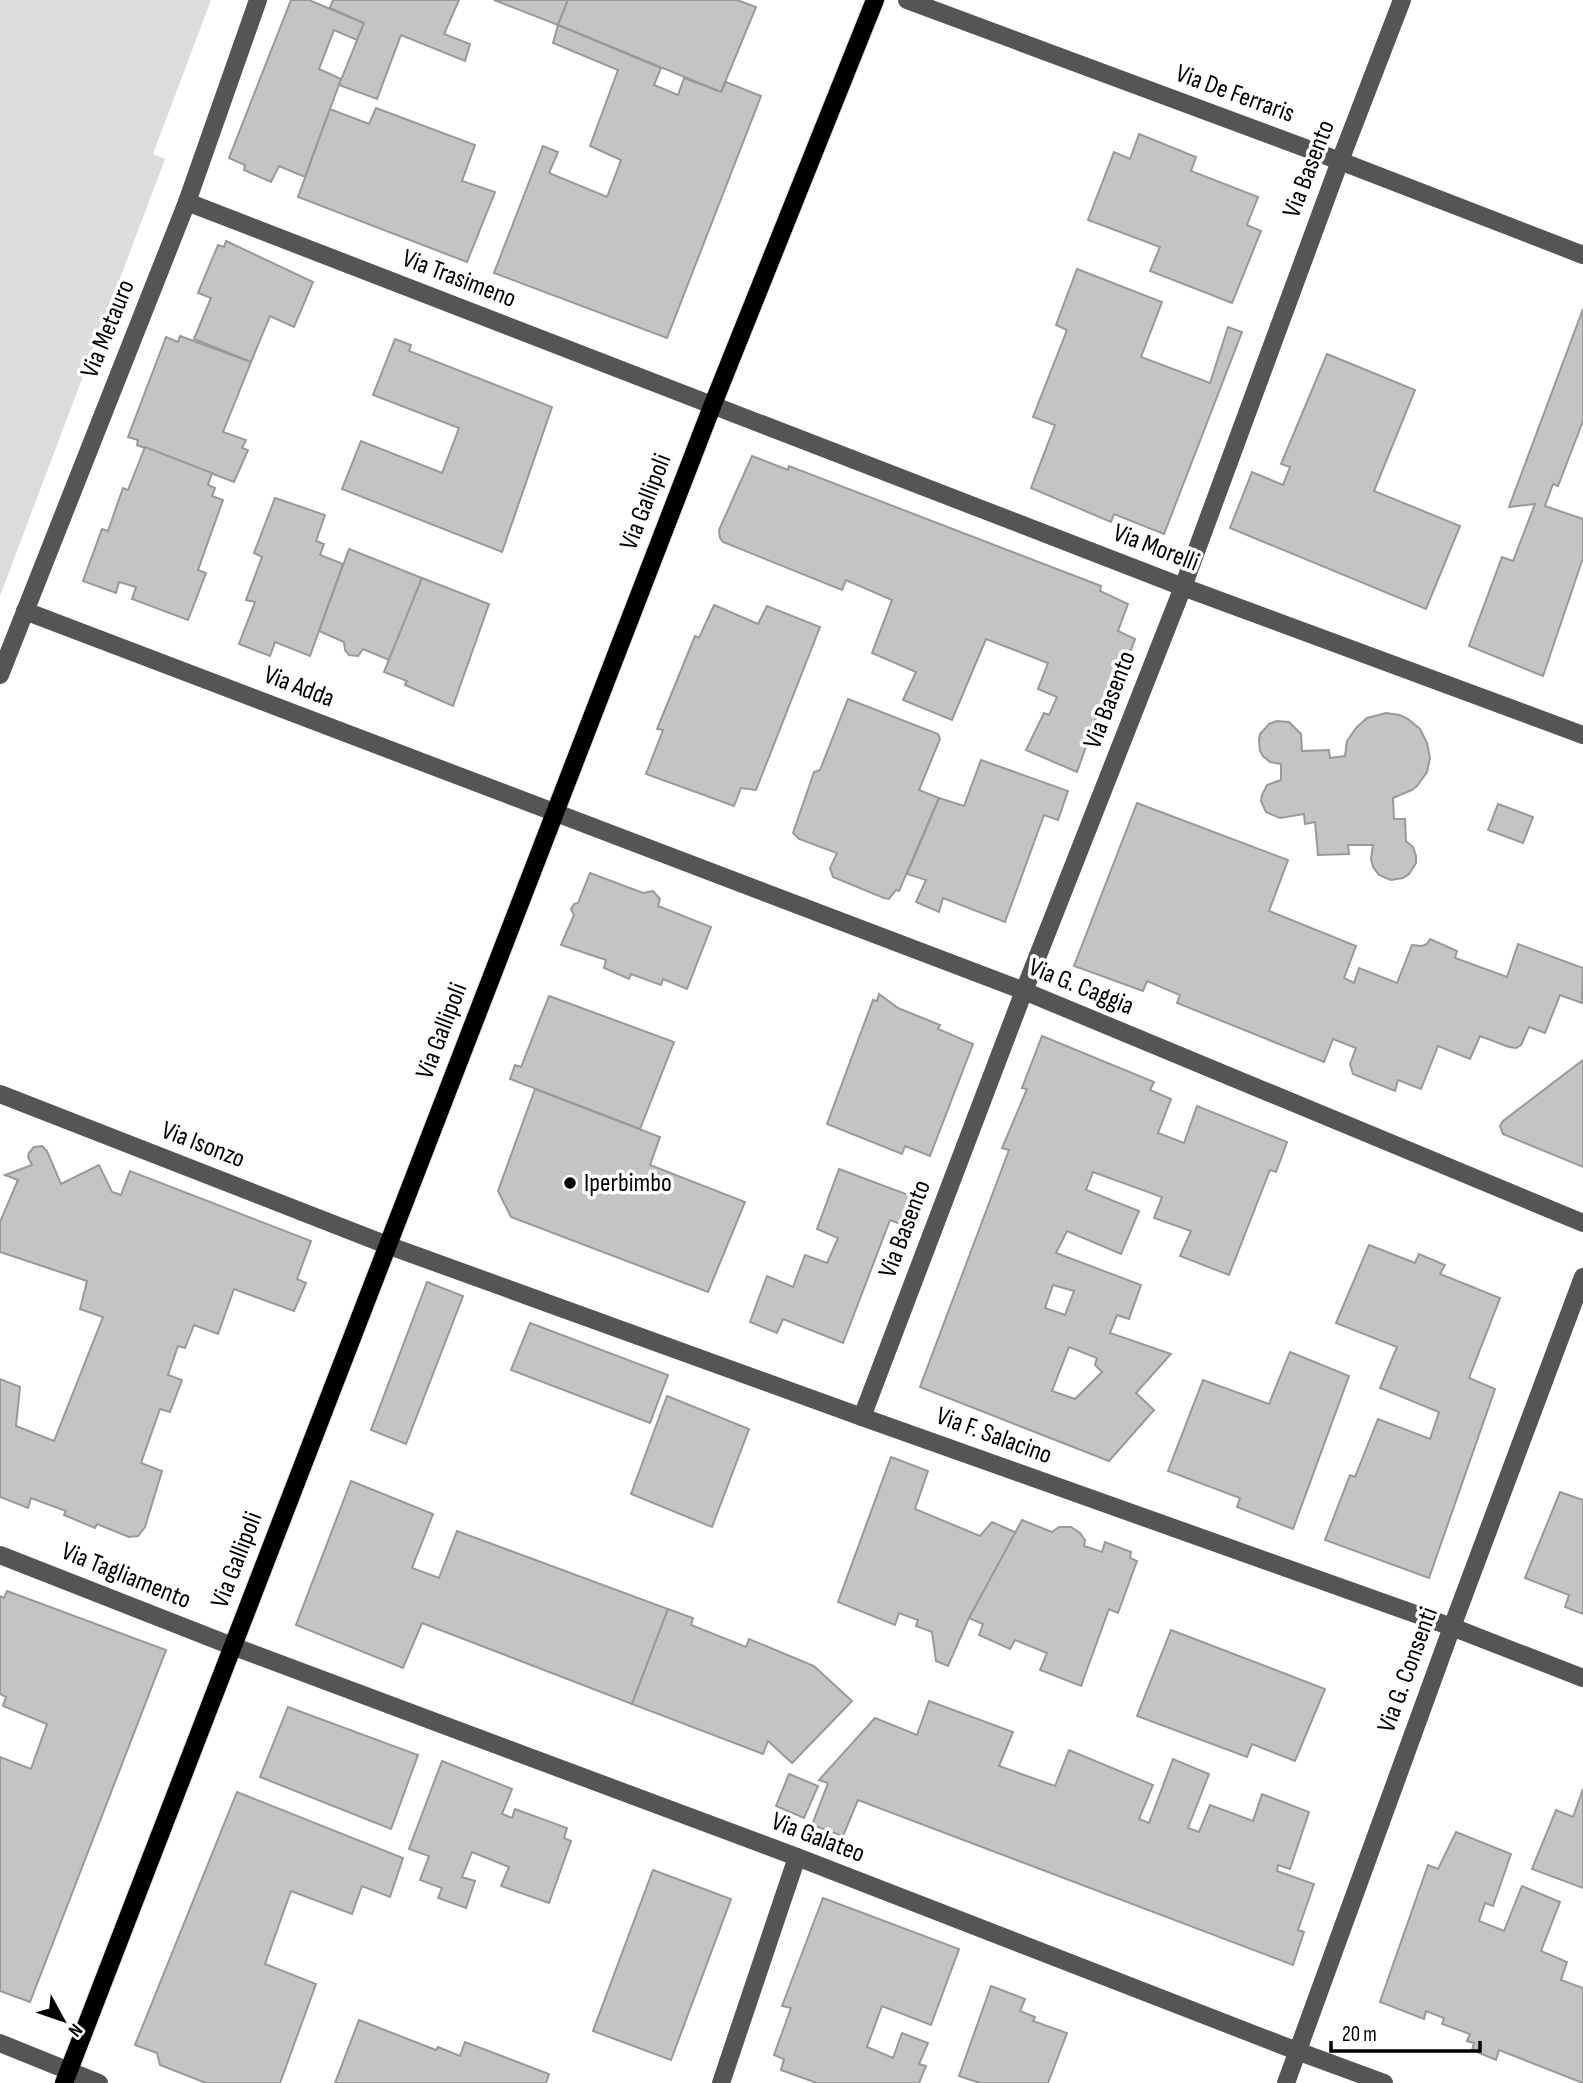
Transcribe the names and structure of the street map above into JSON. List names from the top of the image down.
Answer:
{
  "streets": {
    "main road": ["Via Gallipoli"],
    "street": [
      "Via De Ferraris",
      "Via Basento",
      "Via Trasimeno",
      "Via Metauro",
      "Via Morelli",
      "Via Adda",
      "Via G. Caggia",
      "Via Isonzo",
      "Via F. Salacino",
      "Via Tagliamento",
      "Via G. Consenti",
      "Via Galateo"
    ]
  },
  "crossings": [
    ["Via De Ferraris", "Via Basento"],
    ["Via Basento", "Via Morelli"],
    ["Via Basento", "Via G. Caggia"],
    ["Via Basento", "Via F. Salacino"],
    ["Via Trasimeno", "Via Metauro"],
    ["Via Trasimeno", "Via Gallipoli"],
    ["Via Trasimeno", "Via Morelli"],
    ["Via Metauro", "Via Adda"],
    ["Via Gallipoli", "Via Morelli"],
    ["Via Gallipoli", "Via Adda"],
    ["Via Gallipoli", "Via G. Caggia"],
    ["Via Gallipoli", "Via Isonzo"],
    ["Via Gallipoli", "Via F. Salacino"],
    ["Via Gallipoli", "Via Tagliamento"],
    ["Via Gallipoli", "Via Galateo"],
    ["Via Adda", "Via G. Caggia"],
    ["Via Isonzo", "Via F. Salacino"],
    ["Via F. Salacino", "Via G. Consenti"],
    ["Via Tagliamento", "Via Galateo"],
    ["Via G. Consenti", "Via Galateo"]
  ],
  "places": ["Iperbimbo"],
  "scale_bar": "20 m",
  "north": "bottom right"
}
